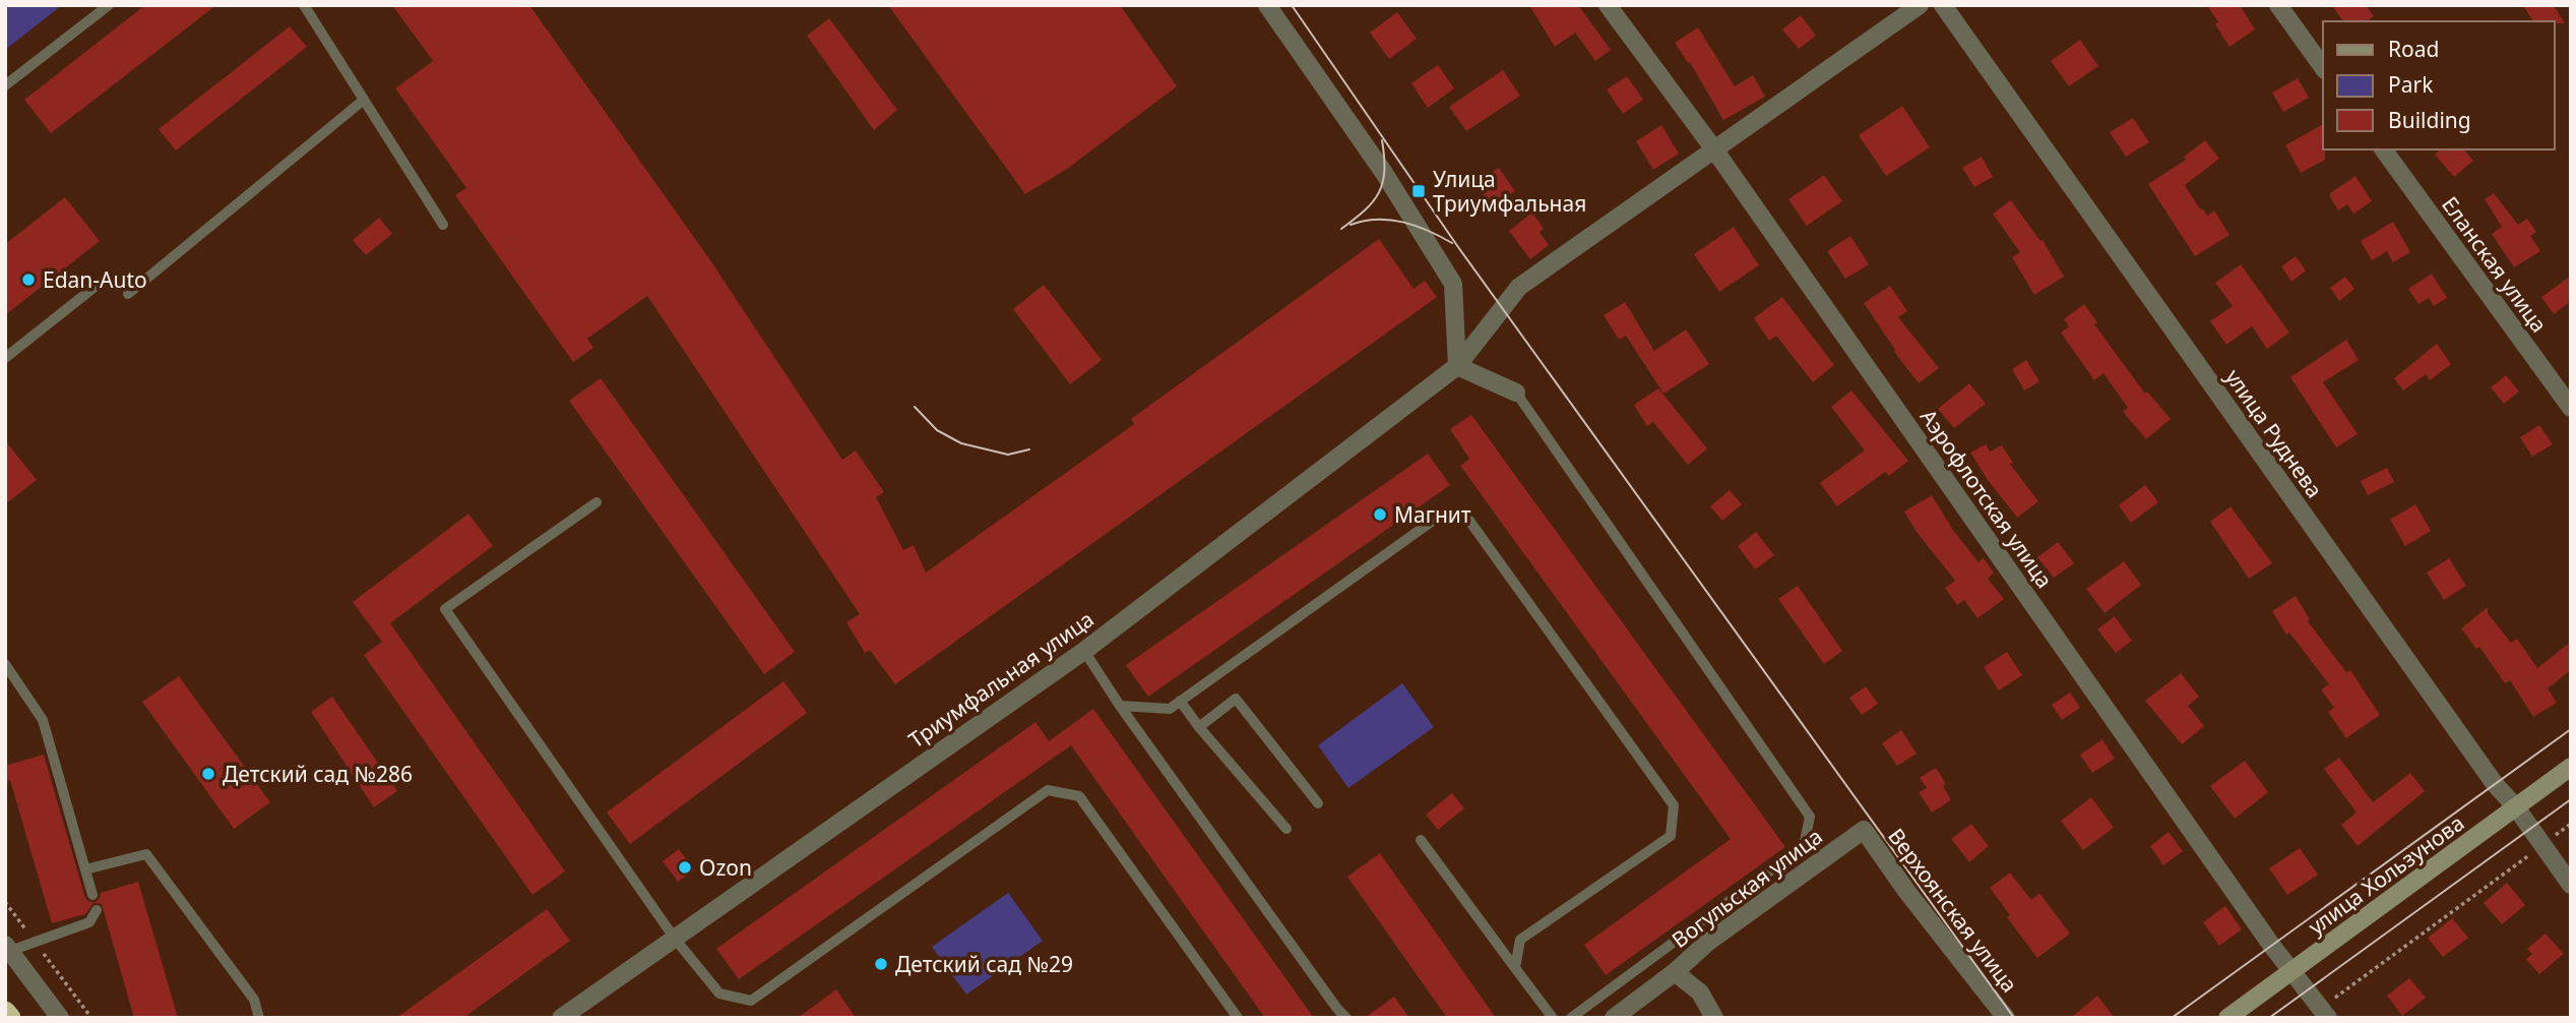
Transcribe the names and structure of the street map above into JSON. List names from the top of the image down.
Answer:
{
  "streets": {
    "street": [
      "Еланская улица",
      "улица Руднева",
      "Аэрофлотская улица",
      "Триумфальная улица",
      "улица Хользунова",
      "Вогульская улица",
      "Верхоянская улица"
    ]
  },
  "crossings": [
    ["улица Руднева", "улица Хользунова"],
    ["Аэрофлотская улица", "Триумфальная улица"],
    ["Аэрофлотская улица", "улица Хользунова"],
    ["Вогульская улица", "Верхоянская улица"]
  ],
  "places": {
    "transit": ["Улица Триумфальная"],
    "other": [
      "Edan-Auto",
      "Магнит",
      "Детский сад №286",
      "Ozon",
      "Детский сад №29"
    ]
  },
  "legend": ["Road", "Park", "Building"]
}
